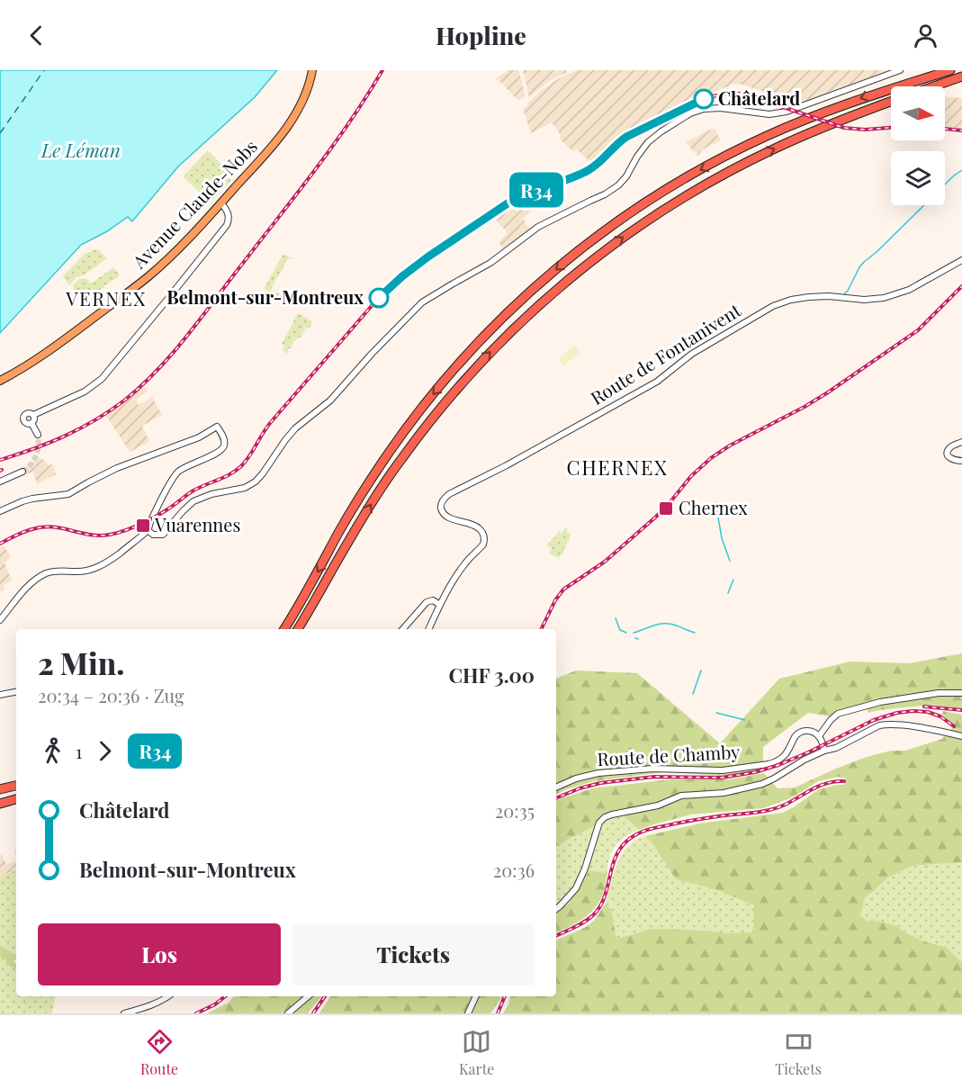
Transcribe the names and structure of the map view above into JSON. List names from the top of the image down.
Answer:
{
  "streets": {
    "main road": ["Avenue Claude-Nobs"],
    "street": ["Route de Fontanivent", "Route de Chamby"]
  },
  "districts": ["VERNEX", "CHERNEX"],
  "water": ["Le Léman"],
  "places": {
    "other": ["Châtelard", "Belmont-sur-Montreux"],
    "transit": ["Chernex", "Vuarennes"]
  },
  "north": "right",
  "page": {
    "header": "Hopline",
    "on_map": "R34",
    "heading": ["2 Min.", "20:34 – 20:36 · Zug", "CHF 3.00"],
    "legs": ["1", "R34"],
    "list": [
      {
        "name": "Châtelard",
        "value": "20:35"
      },
      {
        "name": "Belmont-sur-Montreux",
        "value": "20:36"
      }
    ],
    "buttons": ["Los", "Tickets"],
    "tabs": ["Route", "Karte", "Tickets"]
  }
}
